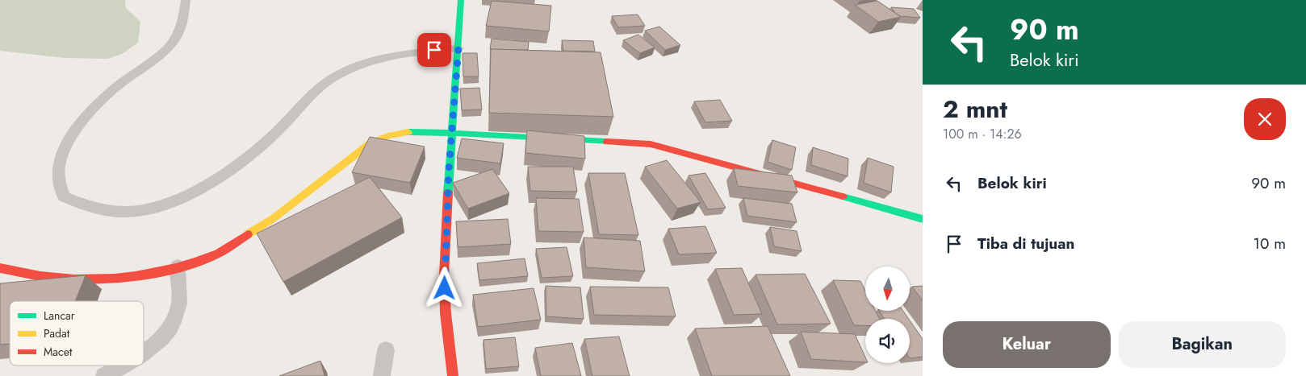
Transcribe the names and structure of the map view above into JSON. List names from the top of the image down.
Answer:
{
  "legend": ["Lancar", "Padat", "Macet"],
  "north": "bottom",
  "page": {
    "turn": ["90 m", "Belok kiri"],
    "heading": ["2 mnt", "100 m · 14:26"],
    "list": [
      {
        "name": "Belok kiri",
        "value": "90 m"
      },
      {
        "name": "Tiba di tujuan",
        "value": "10 m"
      }
    ],
    "buttons": ["Keluar", "Bagikan"]
  }
}
